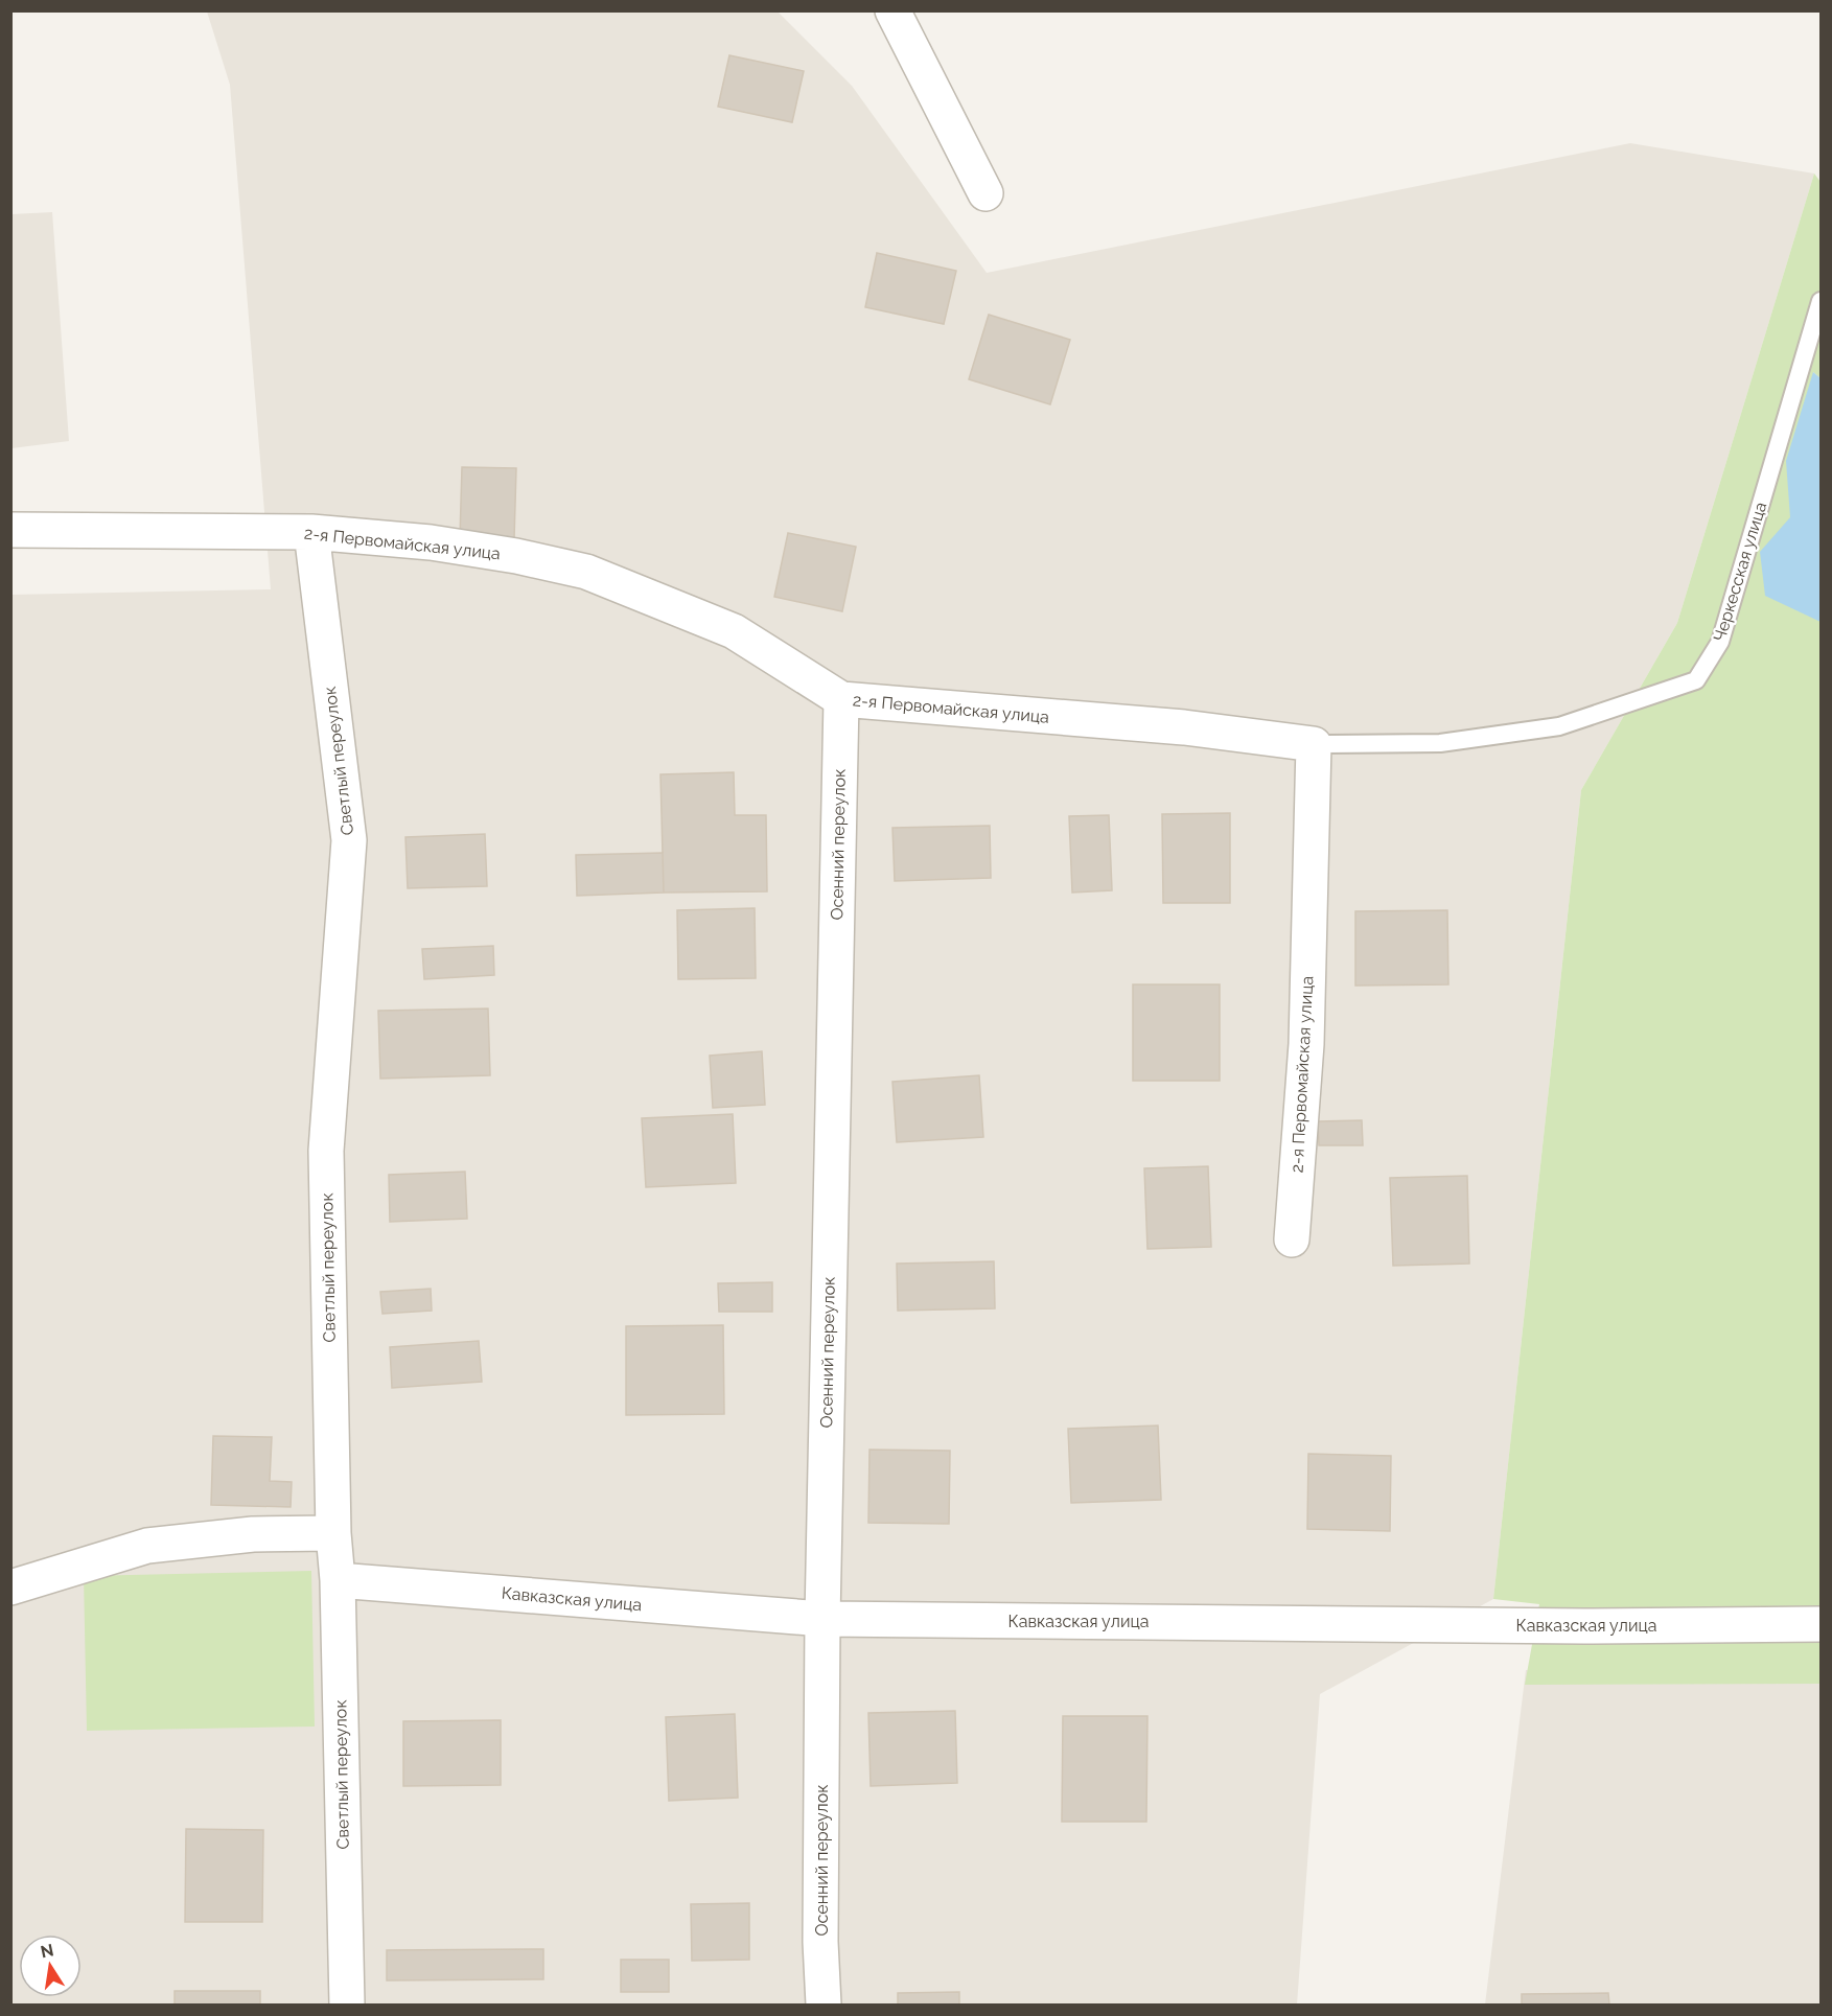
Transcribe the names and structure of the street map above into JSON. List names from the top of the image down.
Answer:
{
  "streets": {
    "street": [
      "2-я Первомайская улица",
      "Светлый переулок",
      "Осенний переулок",
      "Кавказcкая улица"
    ],
    "lane": ["Черкесская улица"]
  },
  "crossings": [
    ["2-я Первомайская улица", "Черкесская улица"],
    ["2-я Первомайская улица", "Светлый переулок"],
    ["2-я Первомайская улица", "Осенний переулок"],
    ["Светлый переулок", "Кавказcкая улица"],
    ["Осенний переулок", "Кавказcкая улица"]
  ],
  "north": "top"
}
